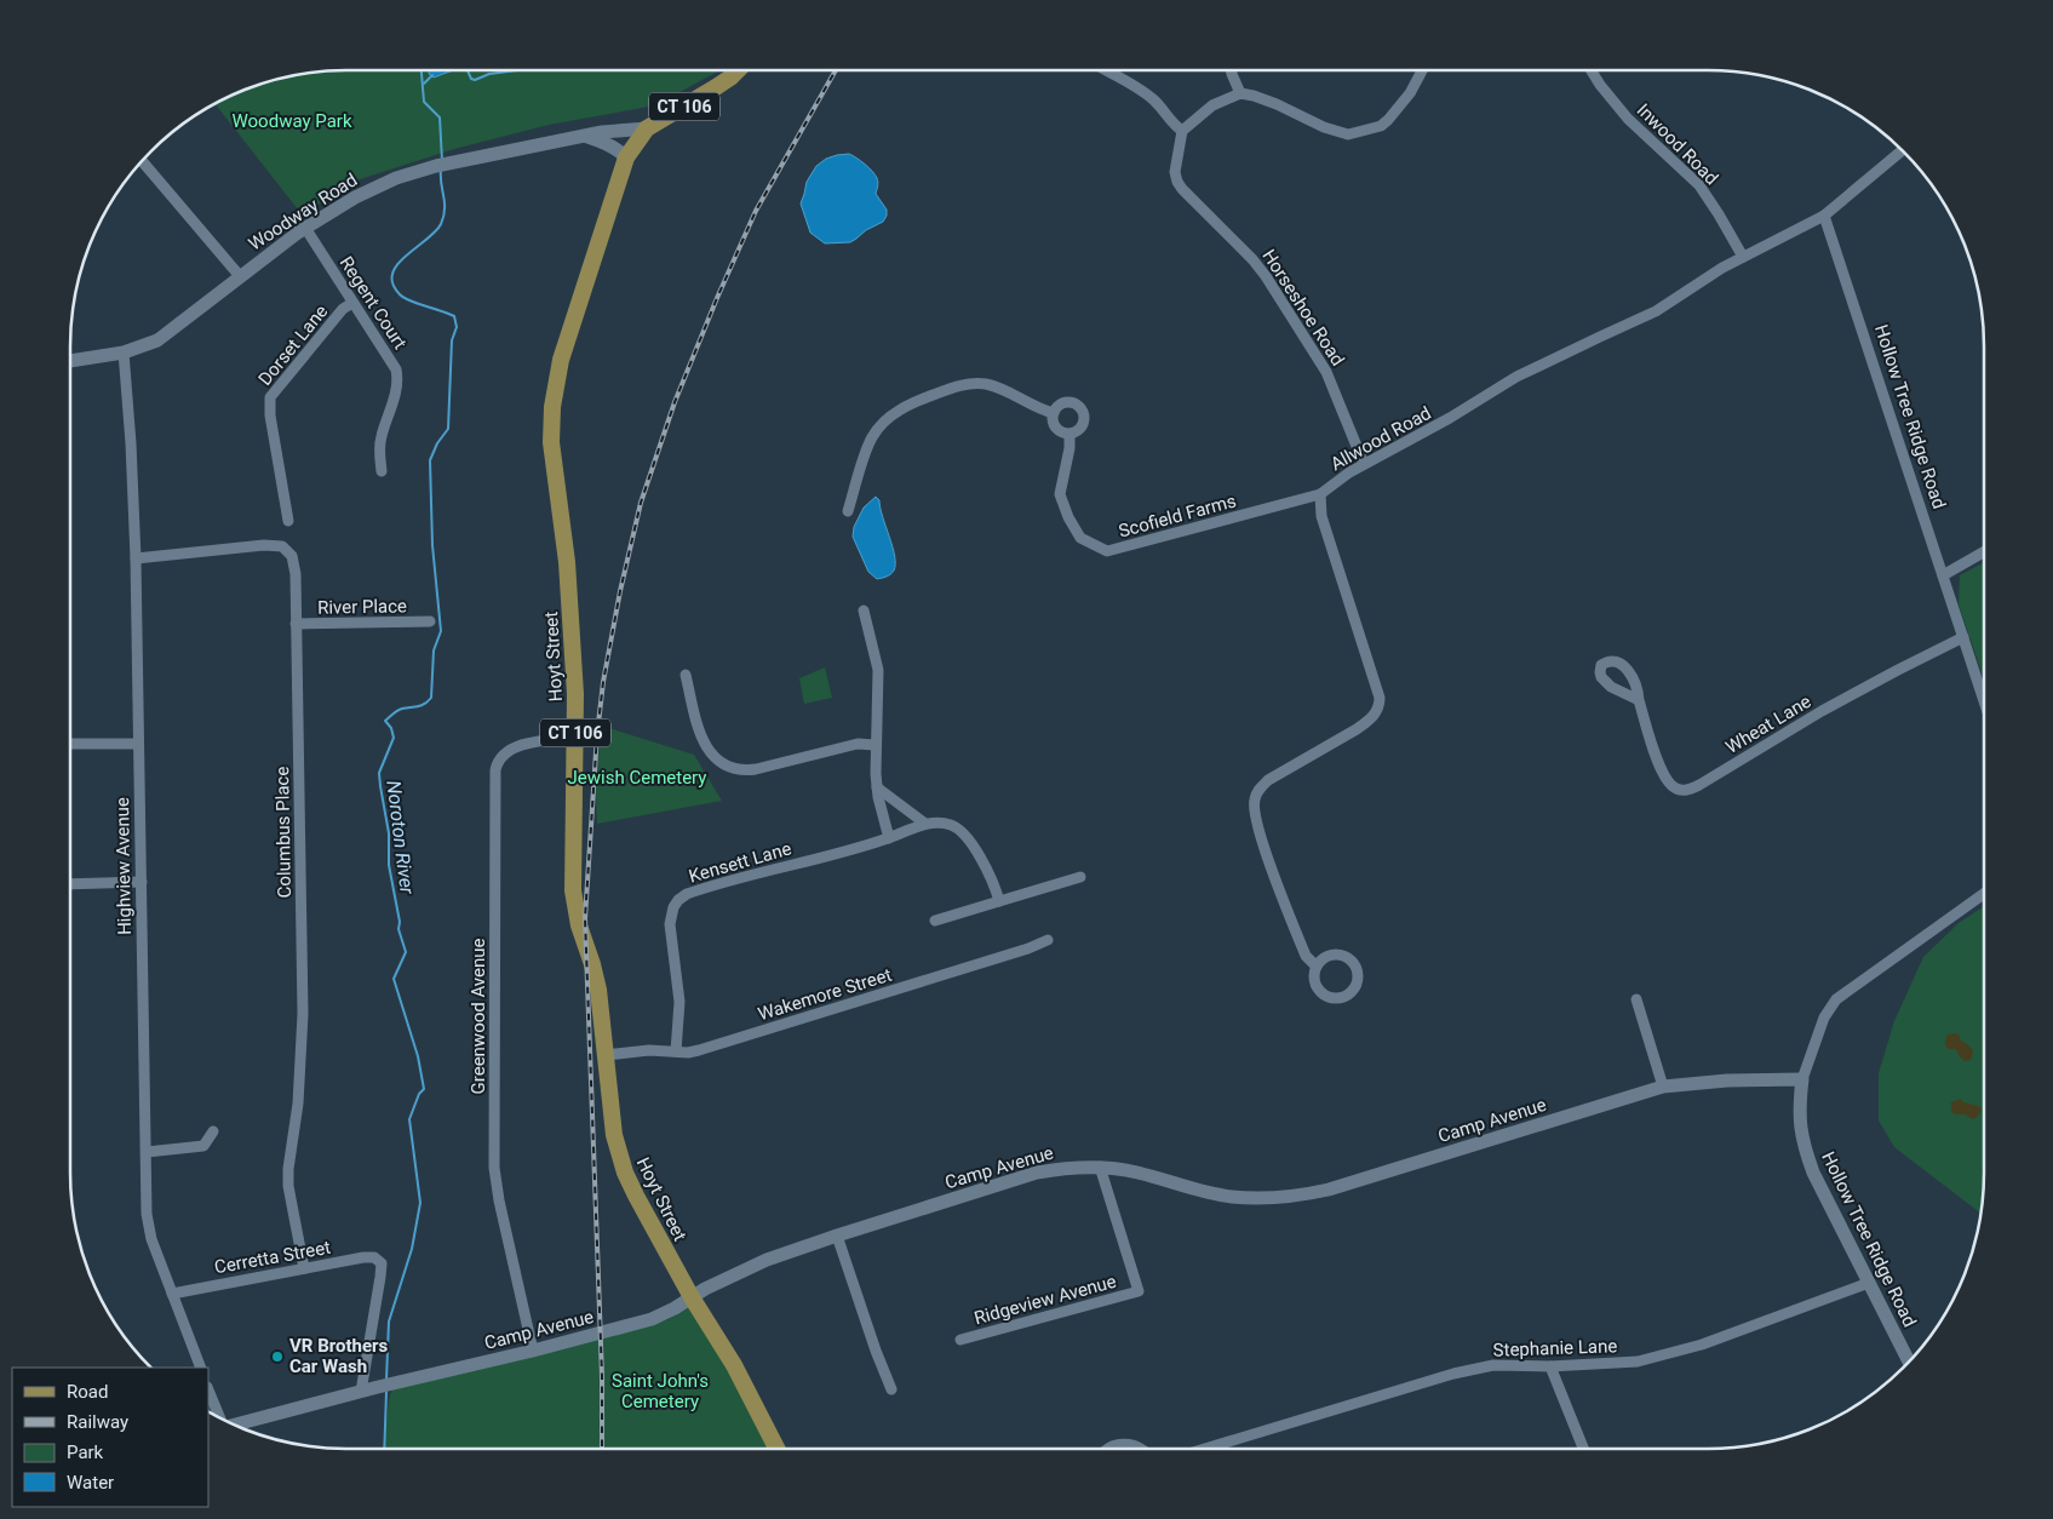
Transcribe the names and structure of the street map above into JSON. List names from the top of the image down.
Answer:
{
  "streets": {
    "main road": ["CT 106", "Hoyt Street"],
    "street": [
      "Inwood Road",
      "Woodway Road",
      "Regent Court",
      "Horseshoe Road",
      "Dorset Lane",
      "Hollow Tree Ridge Road",
      "Allwood Road",
      "Scofield Farms",
      "River Place",
      "Wheat Lane",
      "Columbus Place",
      "Kensett Lane",
      "Highview Avenue",
      "Wakemore Street",
      "Greenwood Avenue",
      "Camp Avenue",
      "Cerretta Street",
      "Ridgeview Avenue",
      "Stephanie Lane"
    ]
  },
  "crossings": [
    ["Inwood Road", "Allwood Road"],
    ["Woodway Road", "Regent Court"],
    ["Woodway Road", "Hoyt Street"],
    ["Woodway Road", "Highview Avenue"],
    ["Regent Court", "Dorset Lane"],
    ["Horseshoe Road", "Allwood Road"],
    ["Hollow Tree Ridge Road", "Allwood Road"],
    ["Hollow Tree Ridge Road", "Wheat Lane"],
    ["Hollow Tree Ridge Road", "Camp Avenue"],
    ["Hollow Tree Ridge Road", "Stephanie Lane"],
    ["Allwood Road", "Scofield Farms"],
    ["River Place", "Columbus Place"],
    ["Hoyt Street", "Wakemore Street"],
    ["Hoyt Street", "Greenwood Avenue"],
    ["Hoyt Street", "Camp Avenue"],
    ["Columbus Place", "Highview Avenue"],
    ["Columbus Place", "Cerretta Street"],
    ["Kensett Lane", "Wakemore Street"],
    ["Highview Avenue", "Cerretta Street"],
    ["Greenwood Avenue", "Camp Avenue"],
    ["Camp Avenue", "Cerretta Street"],
    ["Camp Avenue", "Ridgeview Avenue"]
  ],
  "water": ["Noroton River"],
  "parks": ["Woodway Park", "Jewish Cemetery", "Saint John's Cemetery"],
  "places": ["VR Brothers Car Wash"],
  "legend": [
    "Road",
    "Railway",
    "Park",
    "Water"
  ]
}
